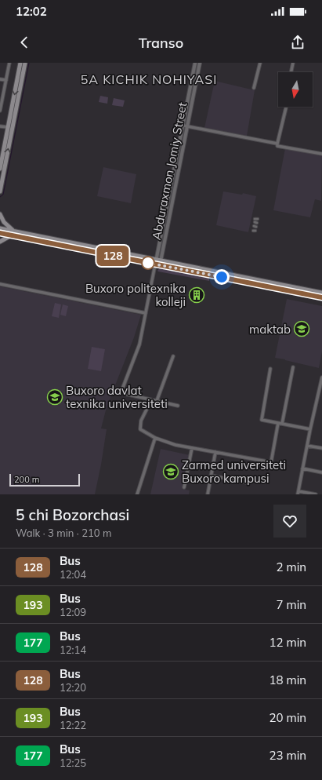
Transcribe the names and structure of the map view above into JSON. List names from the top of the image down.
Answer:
{
  "streets": {
    "street": ["Abduraxmon Jomiy Street"]
  },
  "districts": ["5A KICHIK NOHIYASI"],
  "places": {
    "building": ["Buxoro politexnika kolleji"],
    "school or university": ["maktab", "Buxoro davlat texnika universiteti", "Zarmed universiteti Buxoro kampusi"]
  },
  "lines": ["bus line 128"],
  "scale_bar": "200 m",
  "north": "bottom",
  "page": {
    "status": "12:02",
    "header": "Transo",
    "on_map": "128",
    "scale": "200 m",
    "heading": ["5 chi Bozorchasi", "Walk · 3 min · 210 m"],
    "list": [
      {
        "mark": "128",
        "name": "Bus",
        "note": "12:04",
        "value": "2 min"
      },
      {
        "mark": "193",
        "name": "Bus",
        "note": "12:09",
        "value": "7 min"
      },
      {
        "mark": "177",
        "name": "Bus",
        "note": "12:14",
        "value": "12 min"
      },
      {
        "mark": "128",
        "name": "Bus",
        "note": "12:20",
        "value": "18 min"
      },
      {
        "mark": "193",
        "name": "Bus",
        "note": "12:22",
        "value": "20 min"
      },
      {
        "mark": "177",
        "name": "Bus",
        "note": "12:25",
        "value": "23 min"
      }
    ]
  }
}
